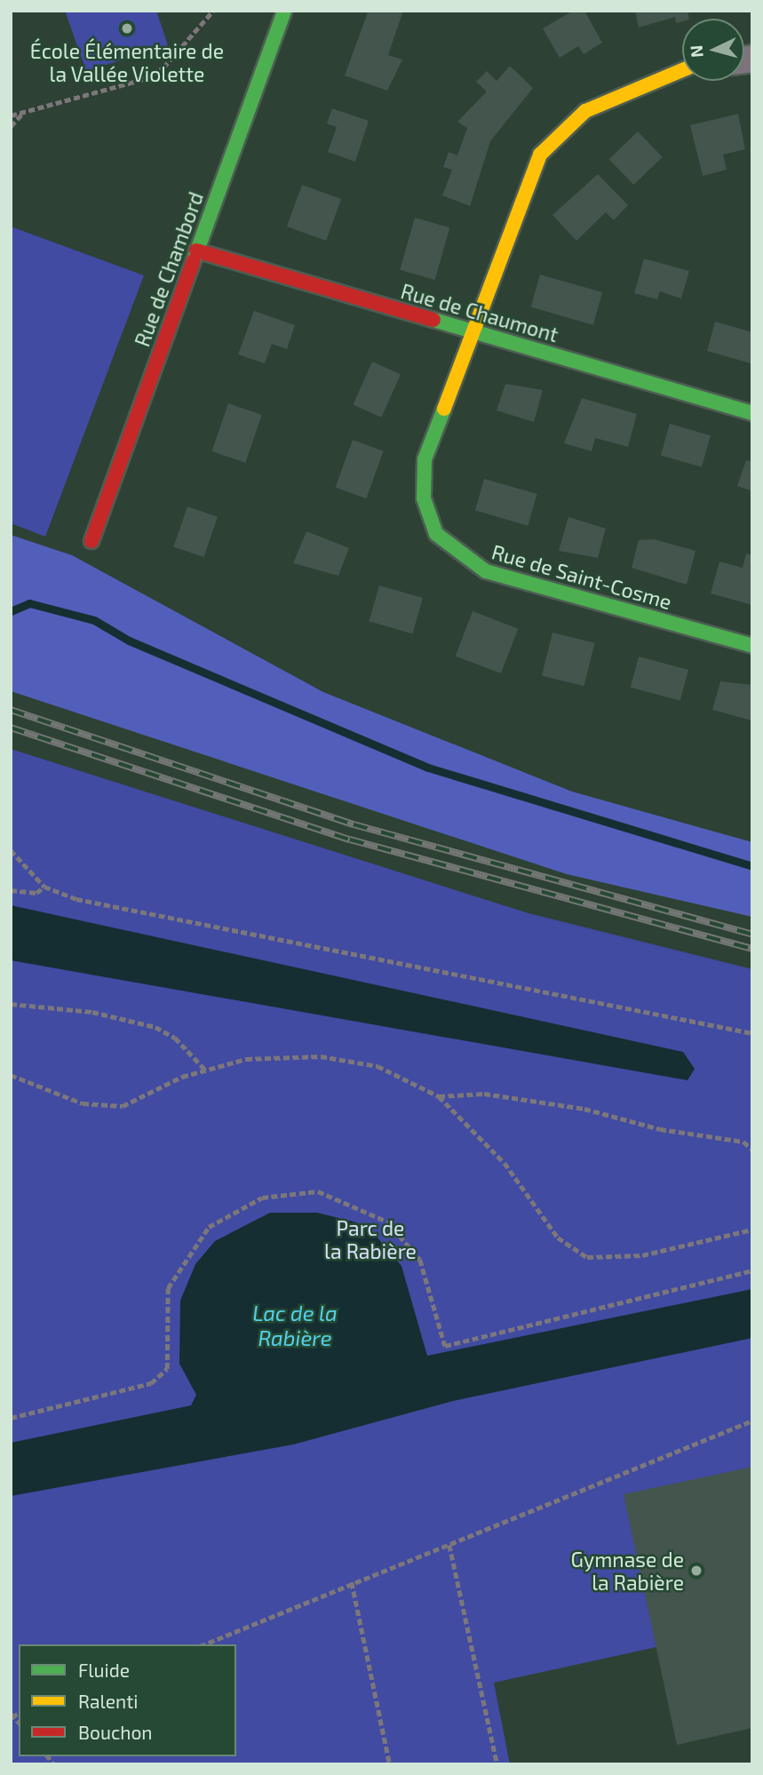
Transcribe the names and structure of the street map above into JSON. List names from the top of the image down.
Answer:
{
  "streets": {
    "street": ["Rue de Chambord", "Rue de Chaumont", "Rue de Saint-Cosme"]
  },
  "crossings": [
    ["Rue de Chambord", "Rue de Chaumont"],
    ["Rue de Chaumont", "Rue de Saint-Cosme"]
  ],
  "water": ["Lac de la Rabière"],
  "parks": ["Parc de la Rabière"],
  "places": ["École Élémentaire de la Vallée Violette", "Gymnase de la Rabière"],
  "legend": ["Fluide", "Ralenti", "Bouchon"],
  "north": "left"
}
